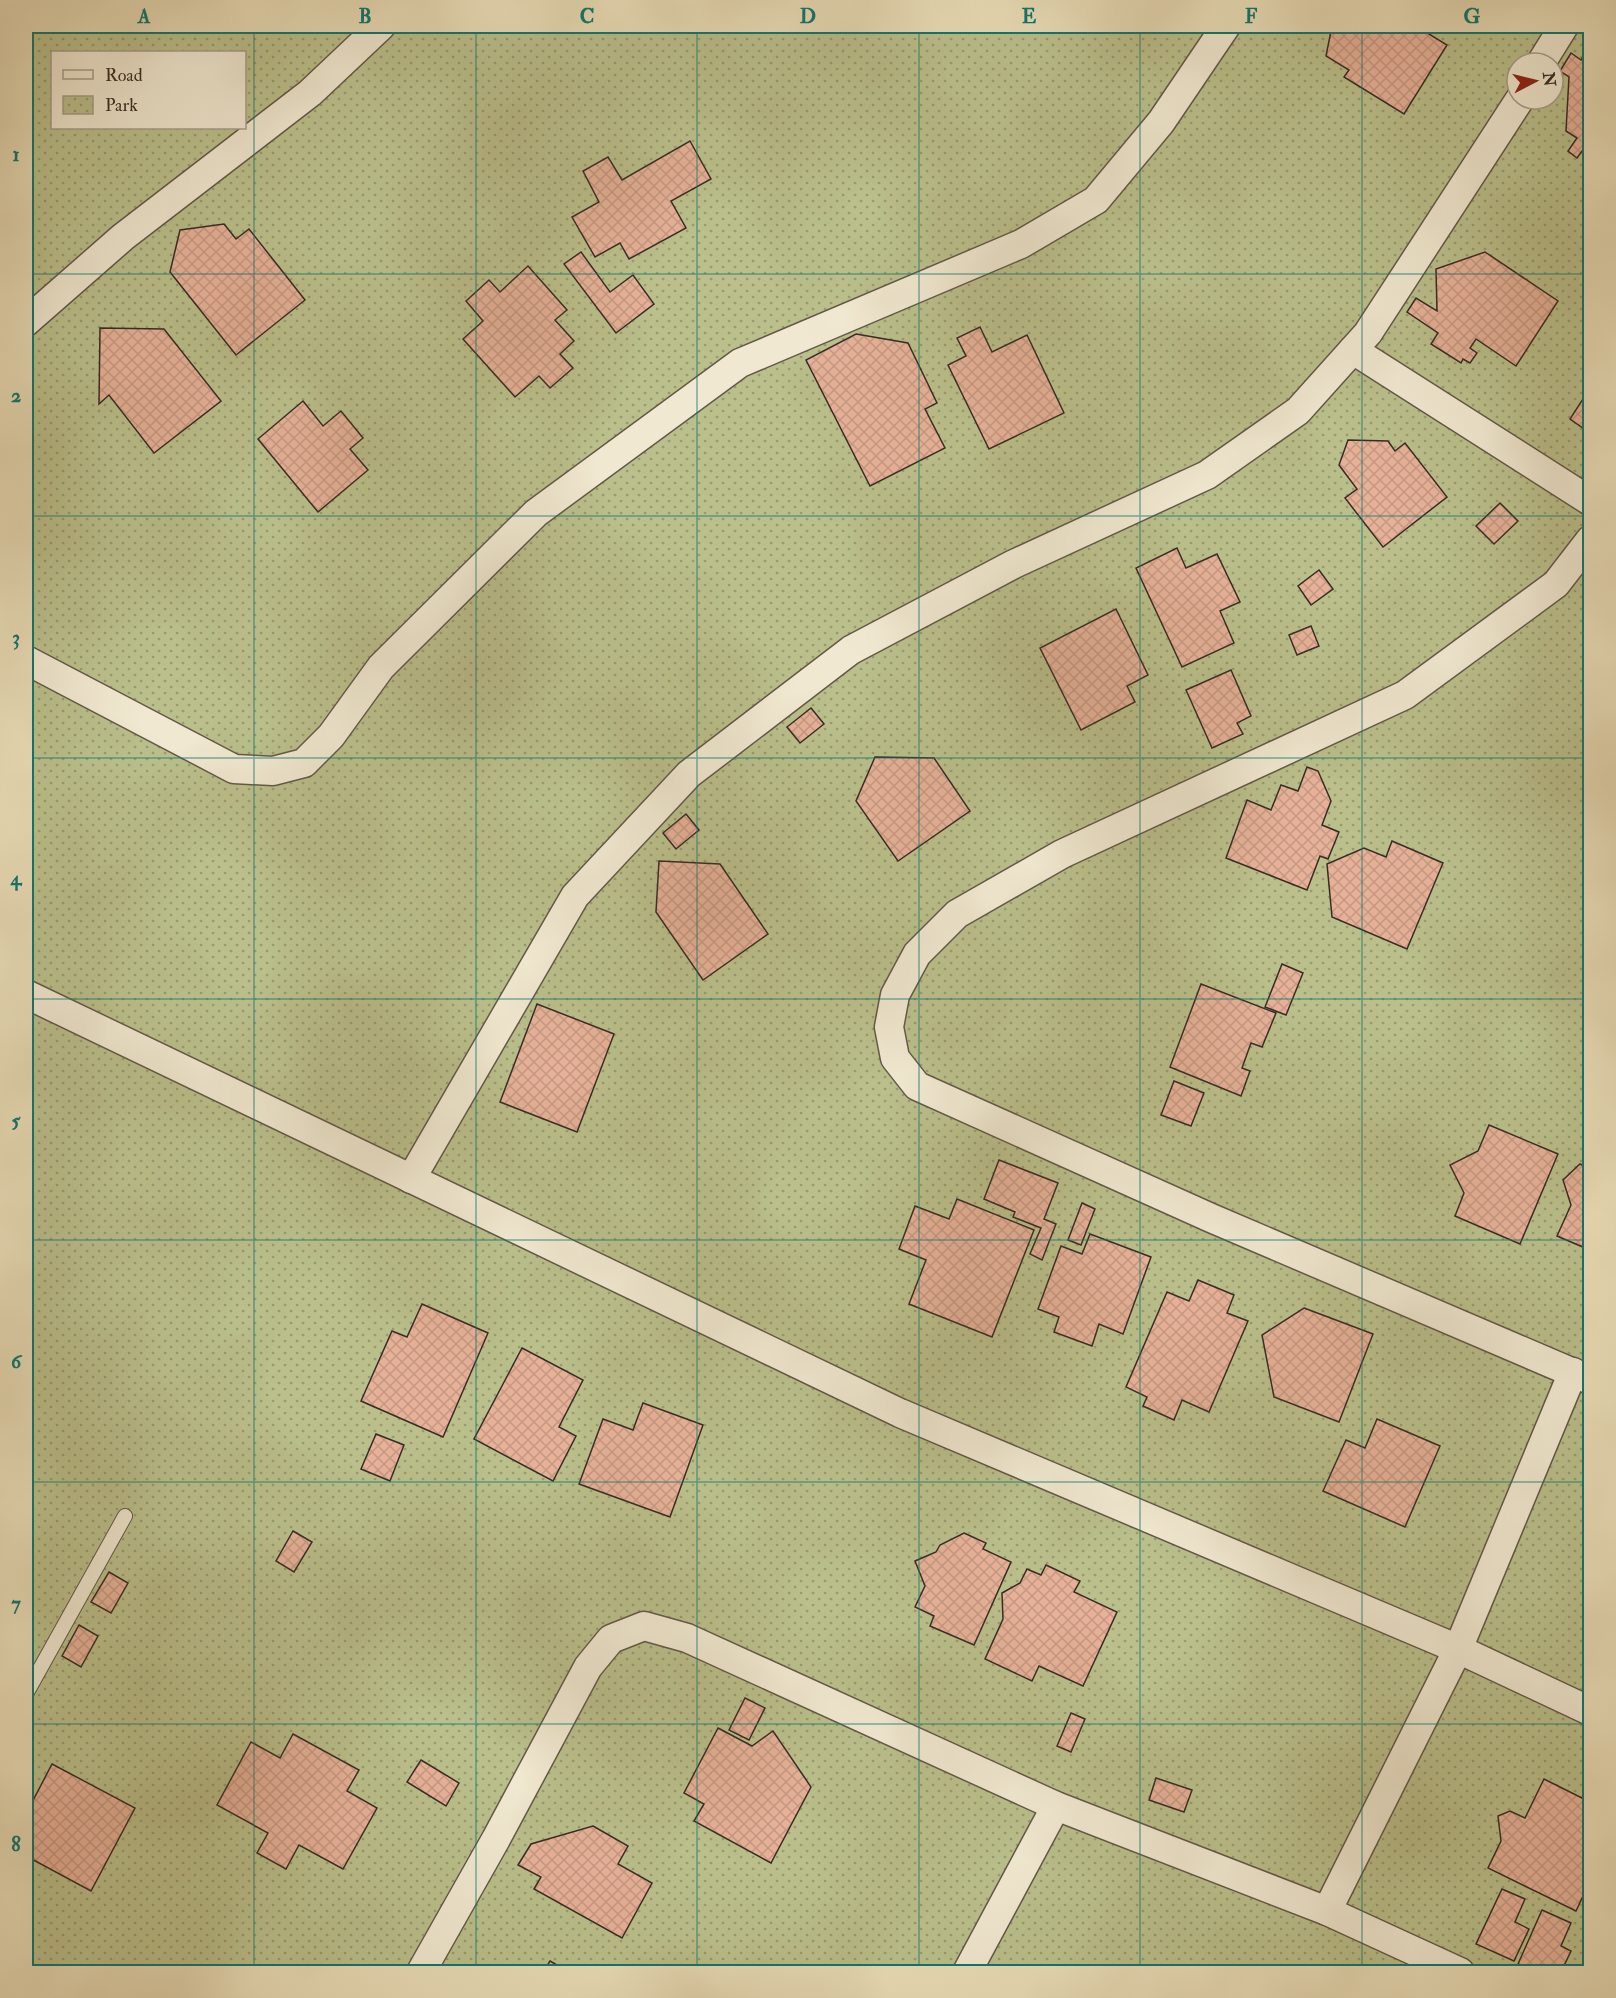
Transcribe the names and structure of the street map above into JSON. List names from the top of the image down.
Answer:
{
  "legend": ["Road", "Park"],
  "north": "right",
  "grid": {
    "columns": [
      "A",
      "B",
      "C",
      "D",
      "E",
      "F",
      "G"
    ],
    "rows": [
      "1",
      "2",
      "3",
      "4",
      "5",
      "6",
      "7",
      "8"
    ]
  }
}
